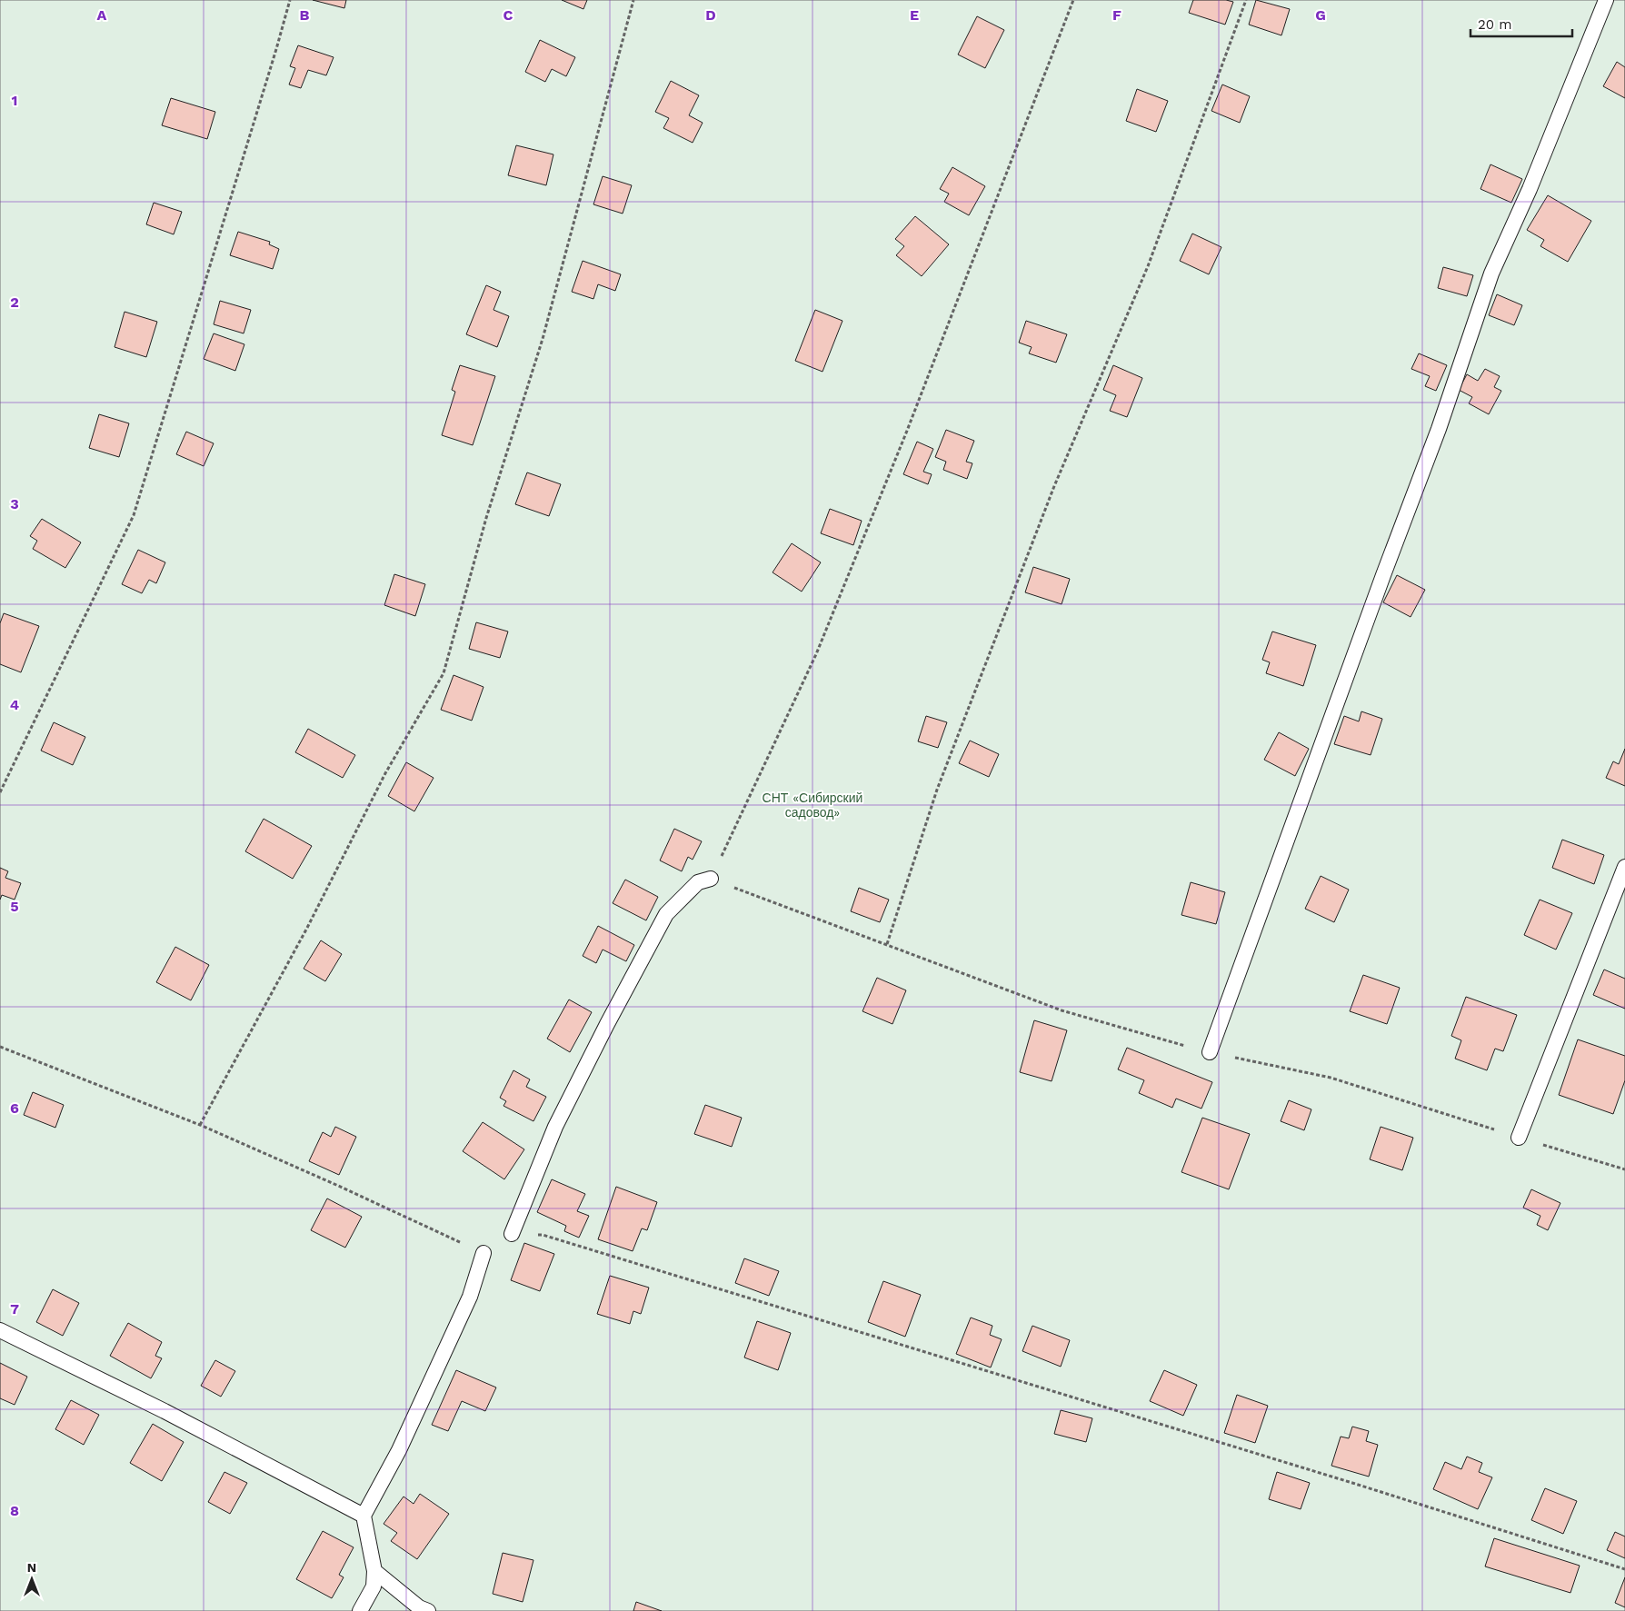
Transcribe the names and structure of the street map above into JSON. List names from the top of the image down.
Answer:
{
  "parks": ["СНТ «Сибирский садовод»"],
  "scale_bar": "20 m",
  "north": "top",
  "grid": {
    "columns": [
      "A",
      "B",
      "C",
      "D",
      "E",
      "F",
      "G"
    ],
    "rows": [
      "1",
      "2",
      "3",
      "4",
      "5",
      "6",
      "7",
      "8"
    ]
  }
}
